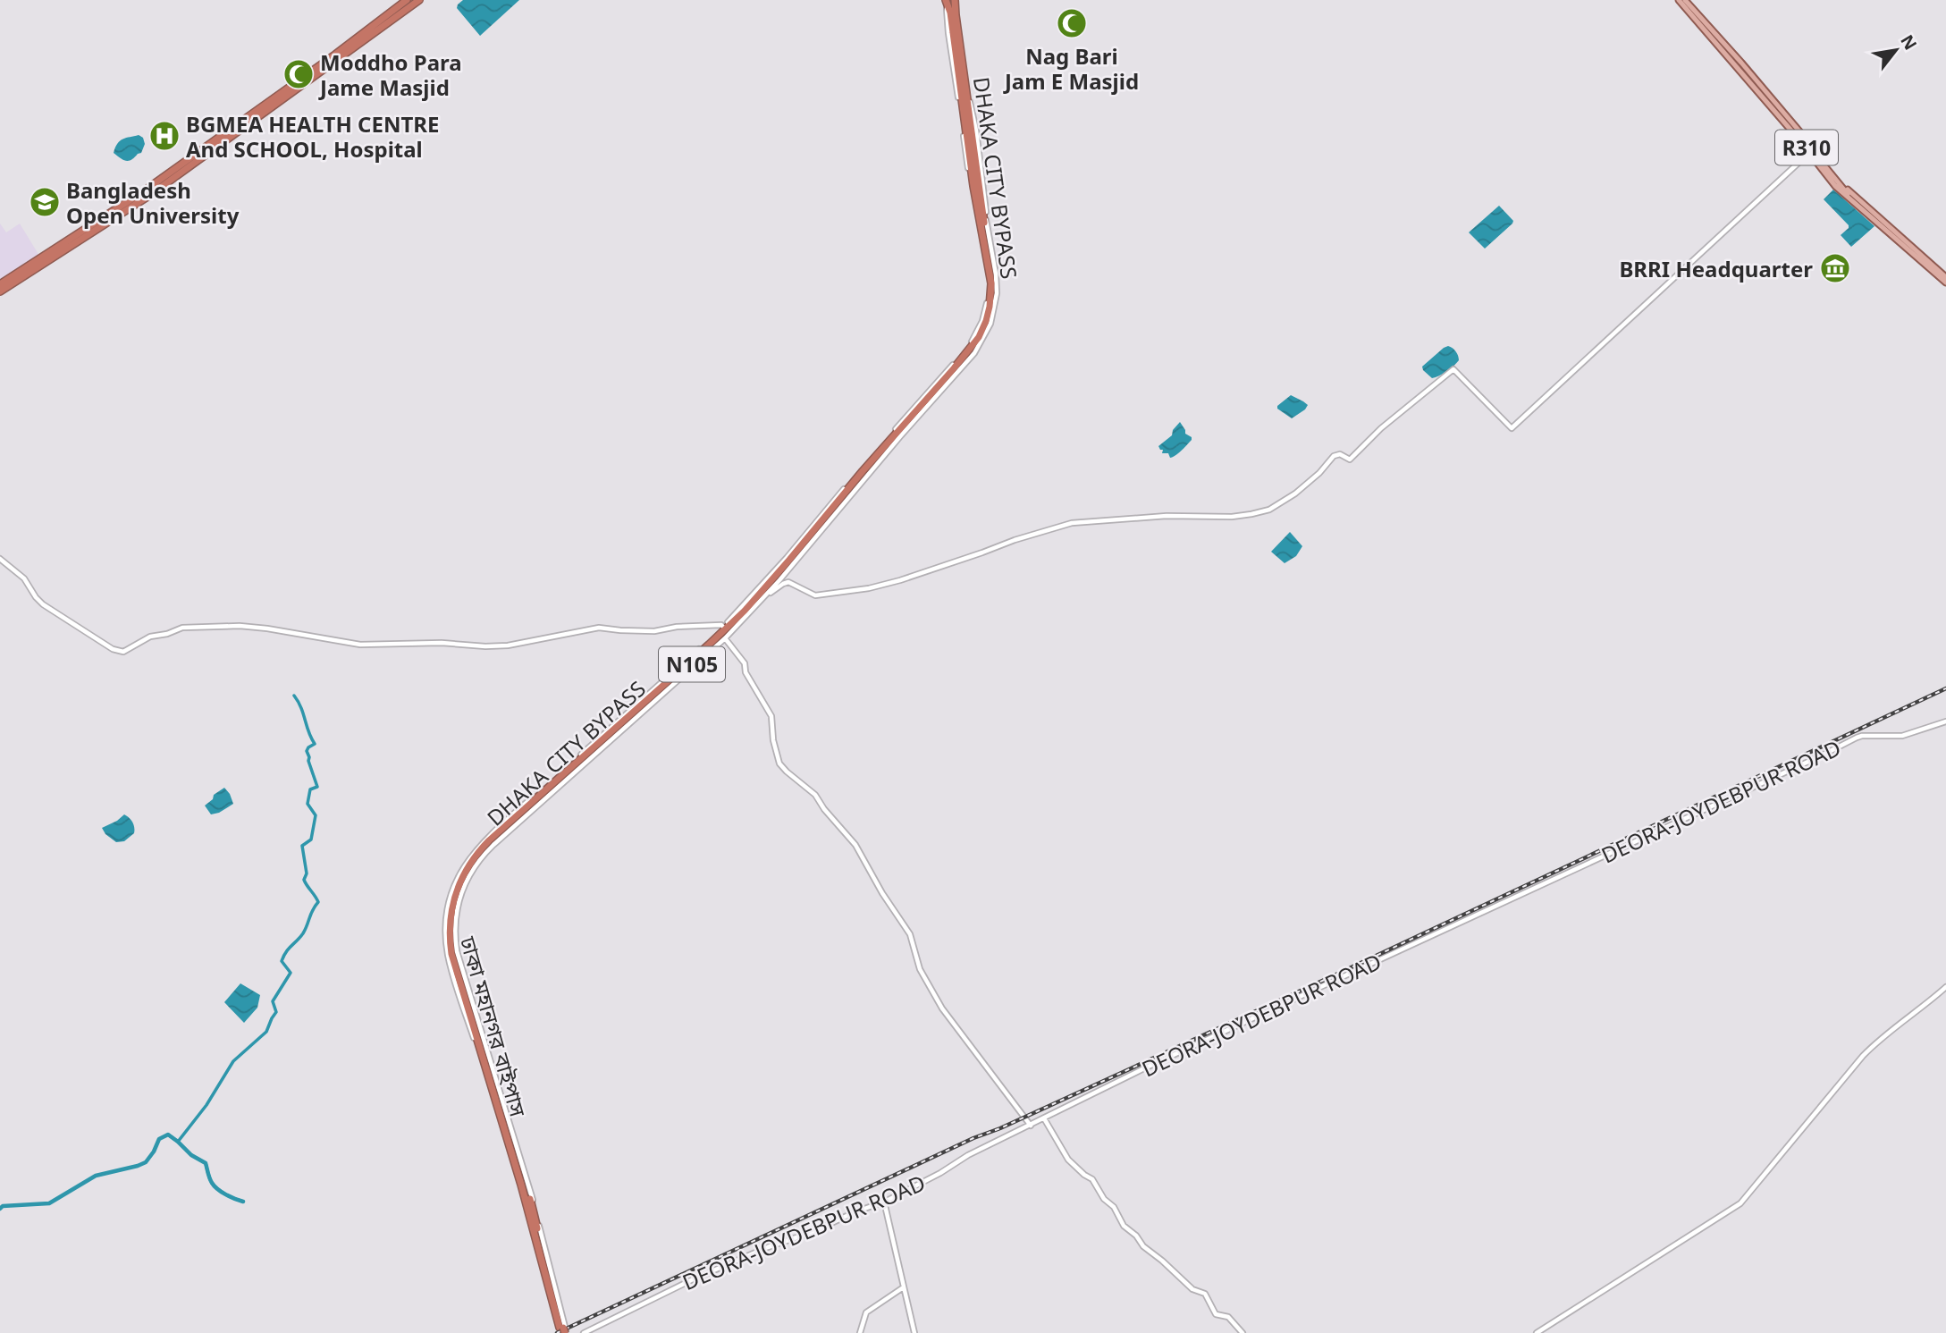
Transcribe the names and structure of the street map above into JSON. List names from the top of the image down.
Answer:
{
  "streets": {
    "highway": ["DHAKA CITY BYPASS", "N105", "ঢাকা মহানগর বাইপাস"],
    "main road": ["R310", "DEORA-JOYDEBPUR ROAD"]
  },
  "crossings": [
    ["DHAKA CITY BYPASS", "ঢাকা মহানগর বাইপাস"]
  ],
  "places": {
    "mosque": ["Nag Bari Jam E Masjid", "Moddho Para Jame Masjid"],
    "hospital": ["BGMEA HEALTH CENTRE And SCHOOL, Hospital"],
    "school or university": ["Bangladesh Open University"],
    "museum": ["BRRI Headquarter"]
  },
  "north": "top right"
}
